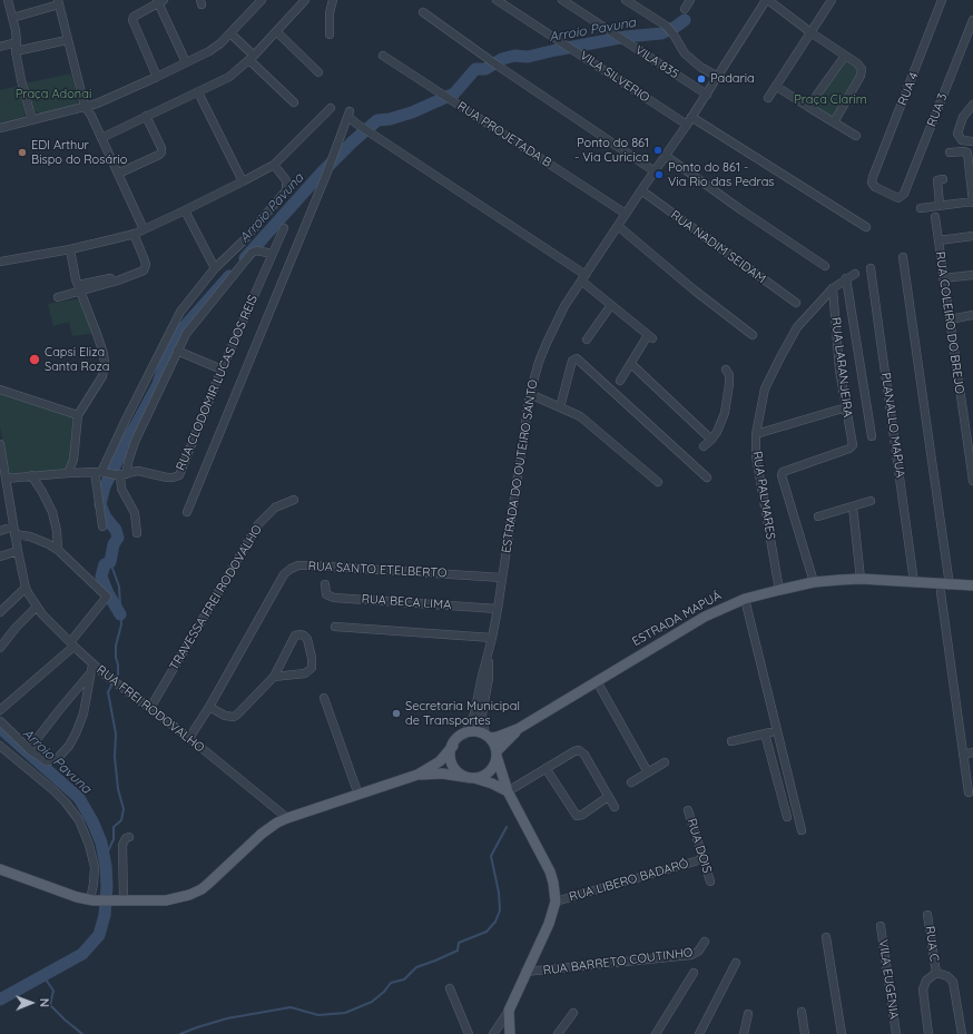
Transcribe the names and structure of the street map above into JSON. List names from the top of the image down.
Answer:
{
  "streets": {
    "main road": ["ESTRADA MAPUÁ"],
    "street": [
      "VILA 835",
      "VILA SILVERIO",
      "RUA 4",
      "RUA 3",
      "RUA PROJETADA B",
      "RUA NADIM SEIDAM",
      "RUA COLEIRO DO BREJO",
      "RUA LARANJEIRA",
      "RUA CLODOMIR LUCAS DOS REIS",
      "PLANALLO MAPUA",
      "ESTRADA DO OUTEIRO SANTO",
      "RUA PALMARES",
      "RUA SANTO ETELBERTO",
      "TRAVESSA FREI RODOVALHO",
      "RUA BECA LIMA",
      "RUA FREI RODOVALHO",
      "RUA DOIS",
      "RUA LIBERO BADARÓ",
      "RUA C",
      "RUA BARRETO COUTINHO",
      "VILA EUGENIA"
    ]
  },
  "crossings": [
    ["VILA 835", "ESTRADA DO OUTEIRO SANTO"],
    ["VILA SILVERIO", "ESTRADA DO OUTEIRO SANTO"],
    ["RUA 4", "RUA 3"],
    ["RUA PROJETADA B", "ESTRADA DO OUTEIRO SANTO"],
    ["RUA NADIM SEIDAM", "ESTRADA DO OUTEIRO SANTO"],
    ["RUA LARANJEIRA", "RUA PALMARES"],
    ["RUA LARANJEIRA", "ESTRADA MAPUÁ"],
    ["RUA CLODOMIR LUCAS DOS REIS", "ESTRADA DO OUTEIRO SANTO"],
    ["RUA CLODOMIR LUCAS DOS REIS", "RUA FREI RODOVALHO"],
    ["PLANALLO MAPUA", "ESTRADA MAPUÁ"],
    ["ESTRADA DO OUTEIRO SANTO", "RUA SANTO ETELBERTO"],
    ["ESTRADA DO OUTEIRO SANTO", "RUA BECA LIMA"],
    ["ESTRADA DO OUTEIRO SANTO", "ESTRADA MAPUÁ"],
    ["RUA PALMARES", "ESTRADA MAPUÁ"],
    ["RUA SANTO ETELBERTO", "RUA FREI RODOVALHO"],
    ["TRAVESSA FREI RODOVALHO", "RUA FREI RODOVALHO"],
    ["RUA DOIS", "RUA LIBERO BADARÓ"]
  ],
  "water": ["Arroio Pavuna"],
  "parks": ["Praça Adonai", "Praça Clarim"],
  "places": [
    "Padaria",
    "Ponto do 861 - Via Curicica",
    "EDI Arthur Bispo do Rosário",
    "Ponto do 861 - Via Rio das Pedras",
    "Capsi Eliza Santa Roza",
    "Secretaria Municipal de Transportes"
  ],
  "north": "right"
}
